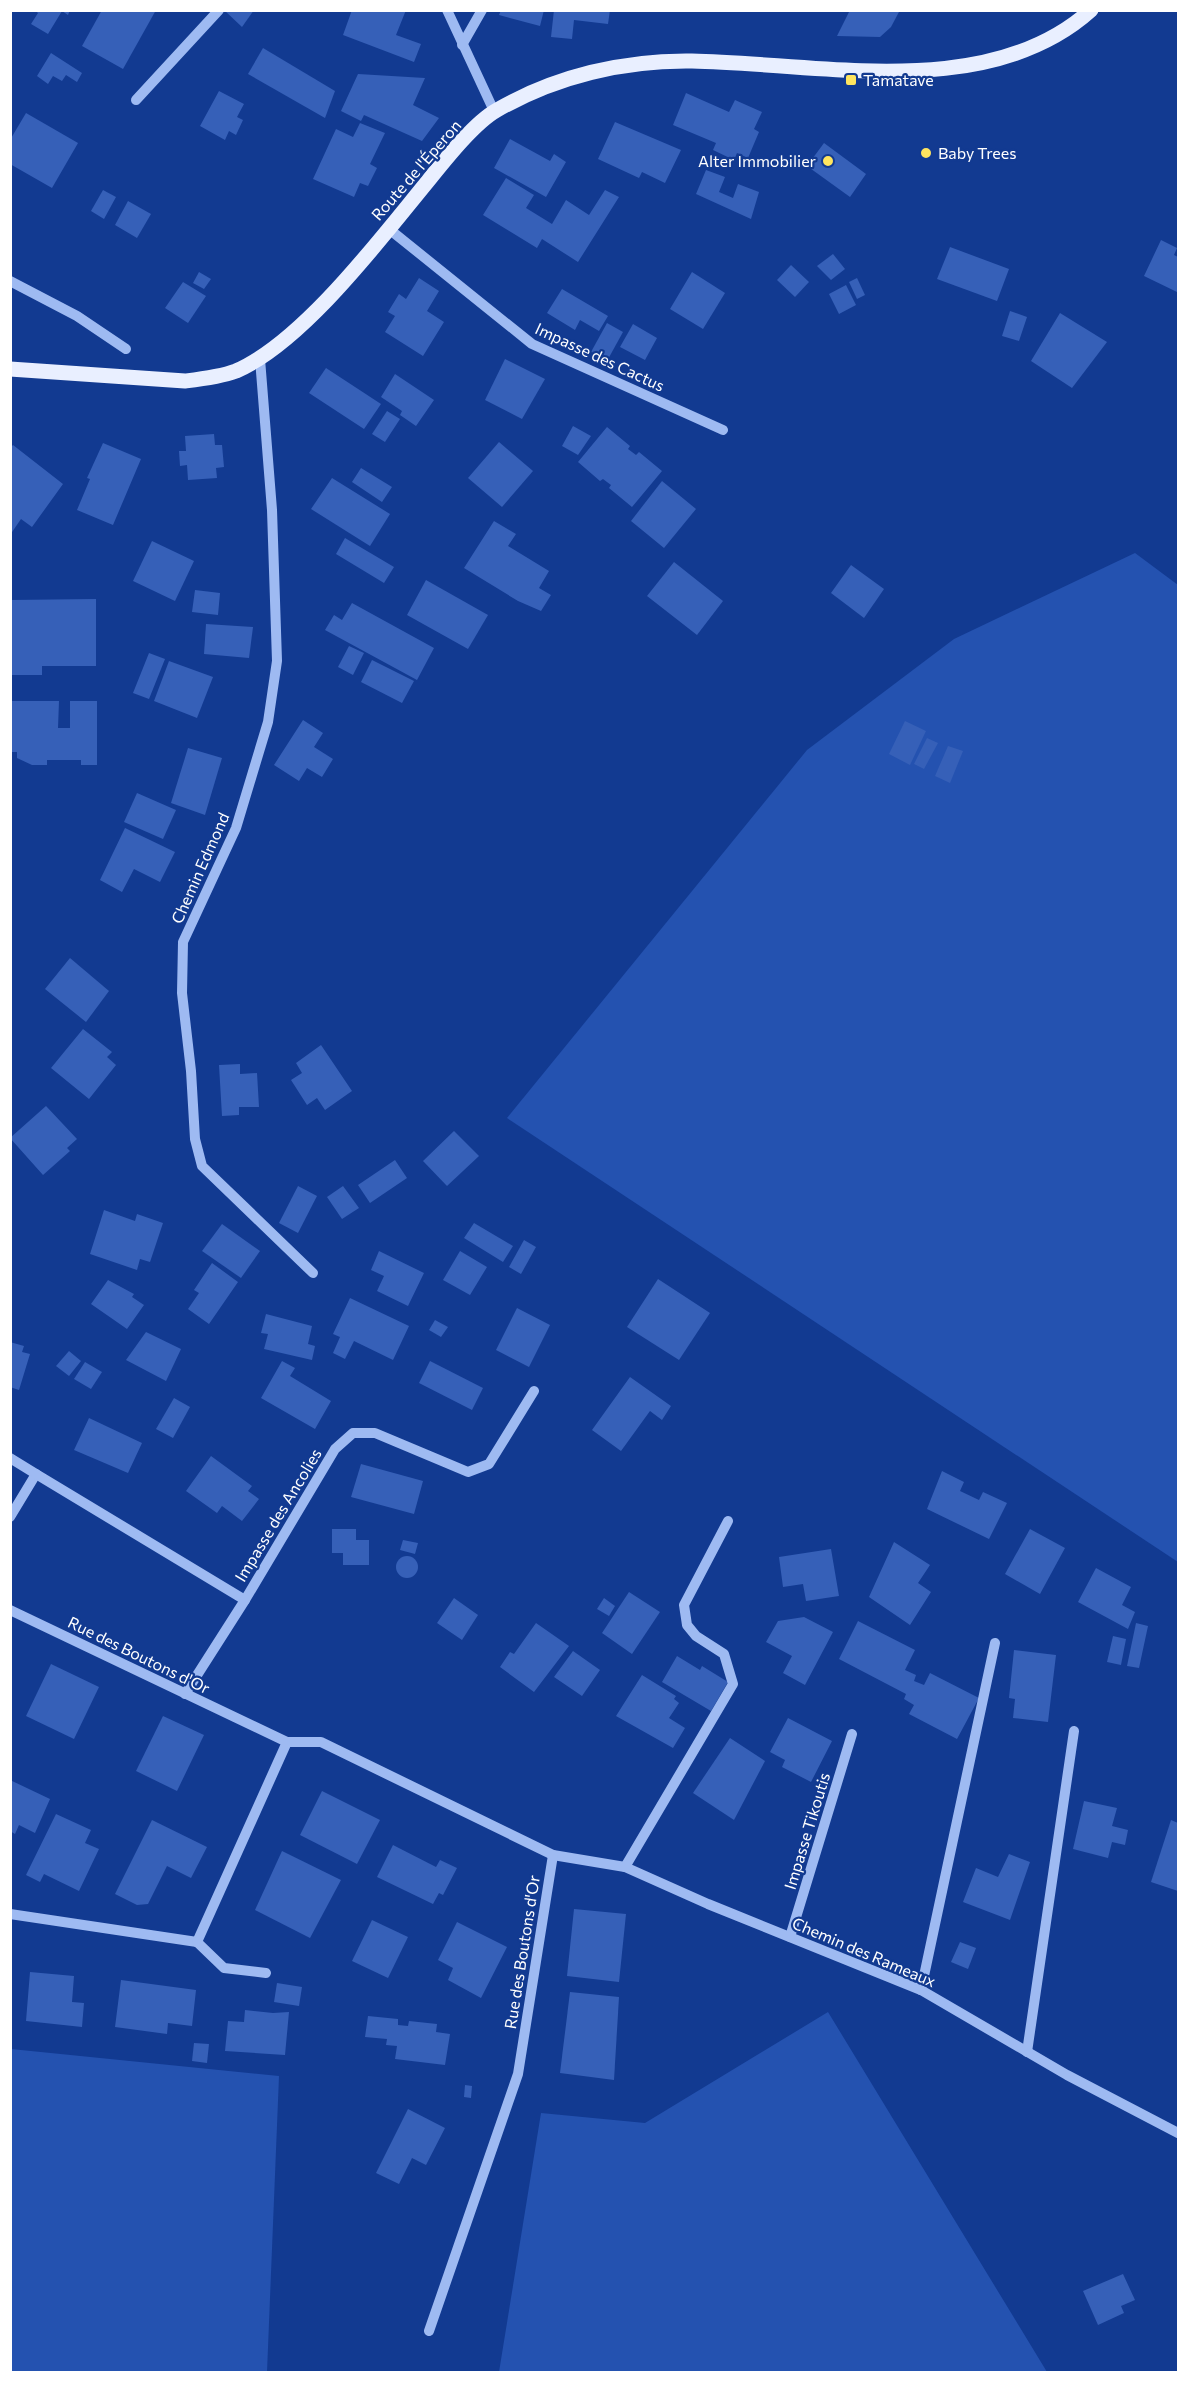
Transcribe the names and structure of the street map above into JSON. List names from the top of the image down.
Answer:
{
  "streets": {
    "main road": ["Route de l'Éperon"],
    "street": [
      "Impasse des Cactus",
      "Chemin Edmond",
      "Impasse des Ancolies",
      "Rue des Boutons d'Or",
      "Impasse Tikoutis",
      "Chemin des Rameaux"
    ]
  },
  "crossings": [
    ["Route de l'Éperon", "Impasse des Cactus"],
    ["Route de l'Éperon", "Chemin Edmond"],
    ["Impasse des Ancolies", "Rue des Boutons d'Or"],
    ["Rue des Boutons d'Or", "Chemin des Rameaux"],
    ["Impasse Tikoutis", "Chemin des Rameaux"]
  ],
  "places": {
    "transit": ["Tamatave"],
    "other": ["Baby Trees", "Alter Immobilier"]
  }
}
